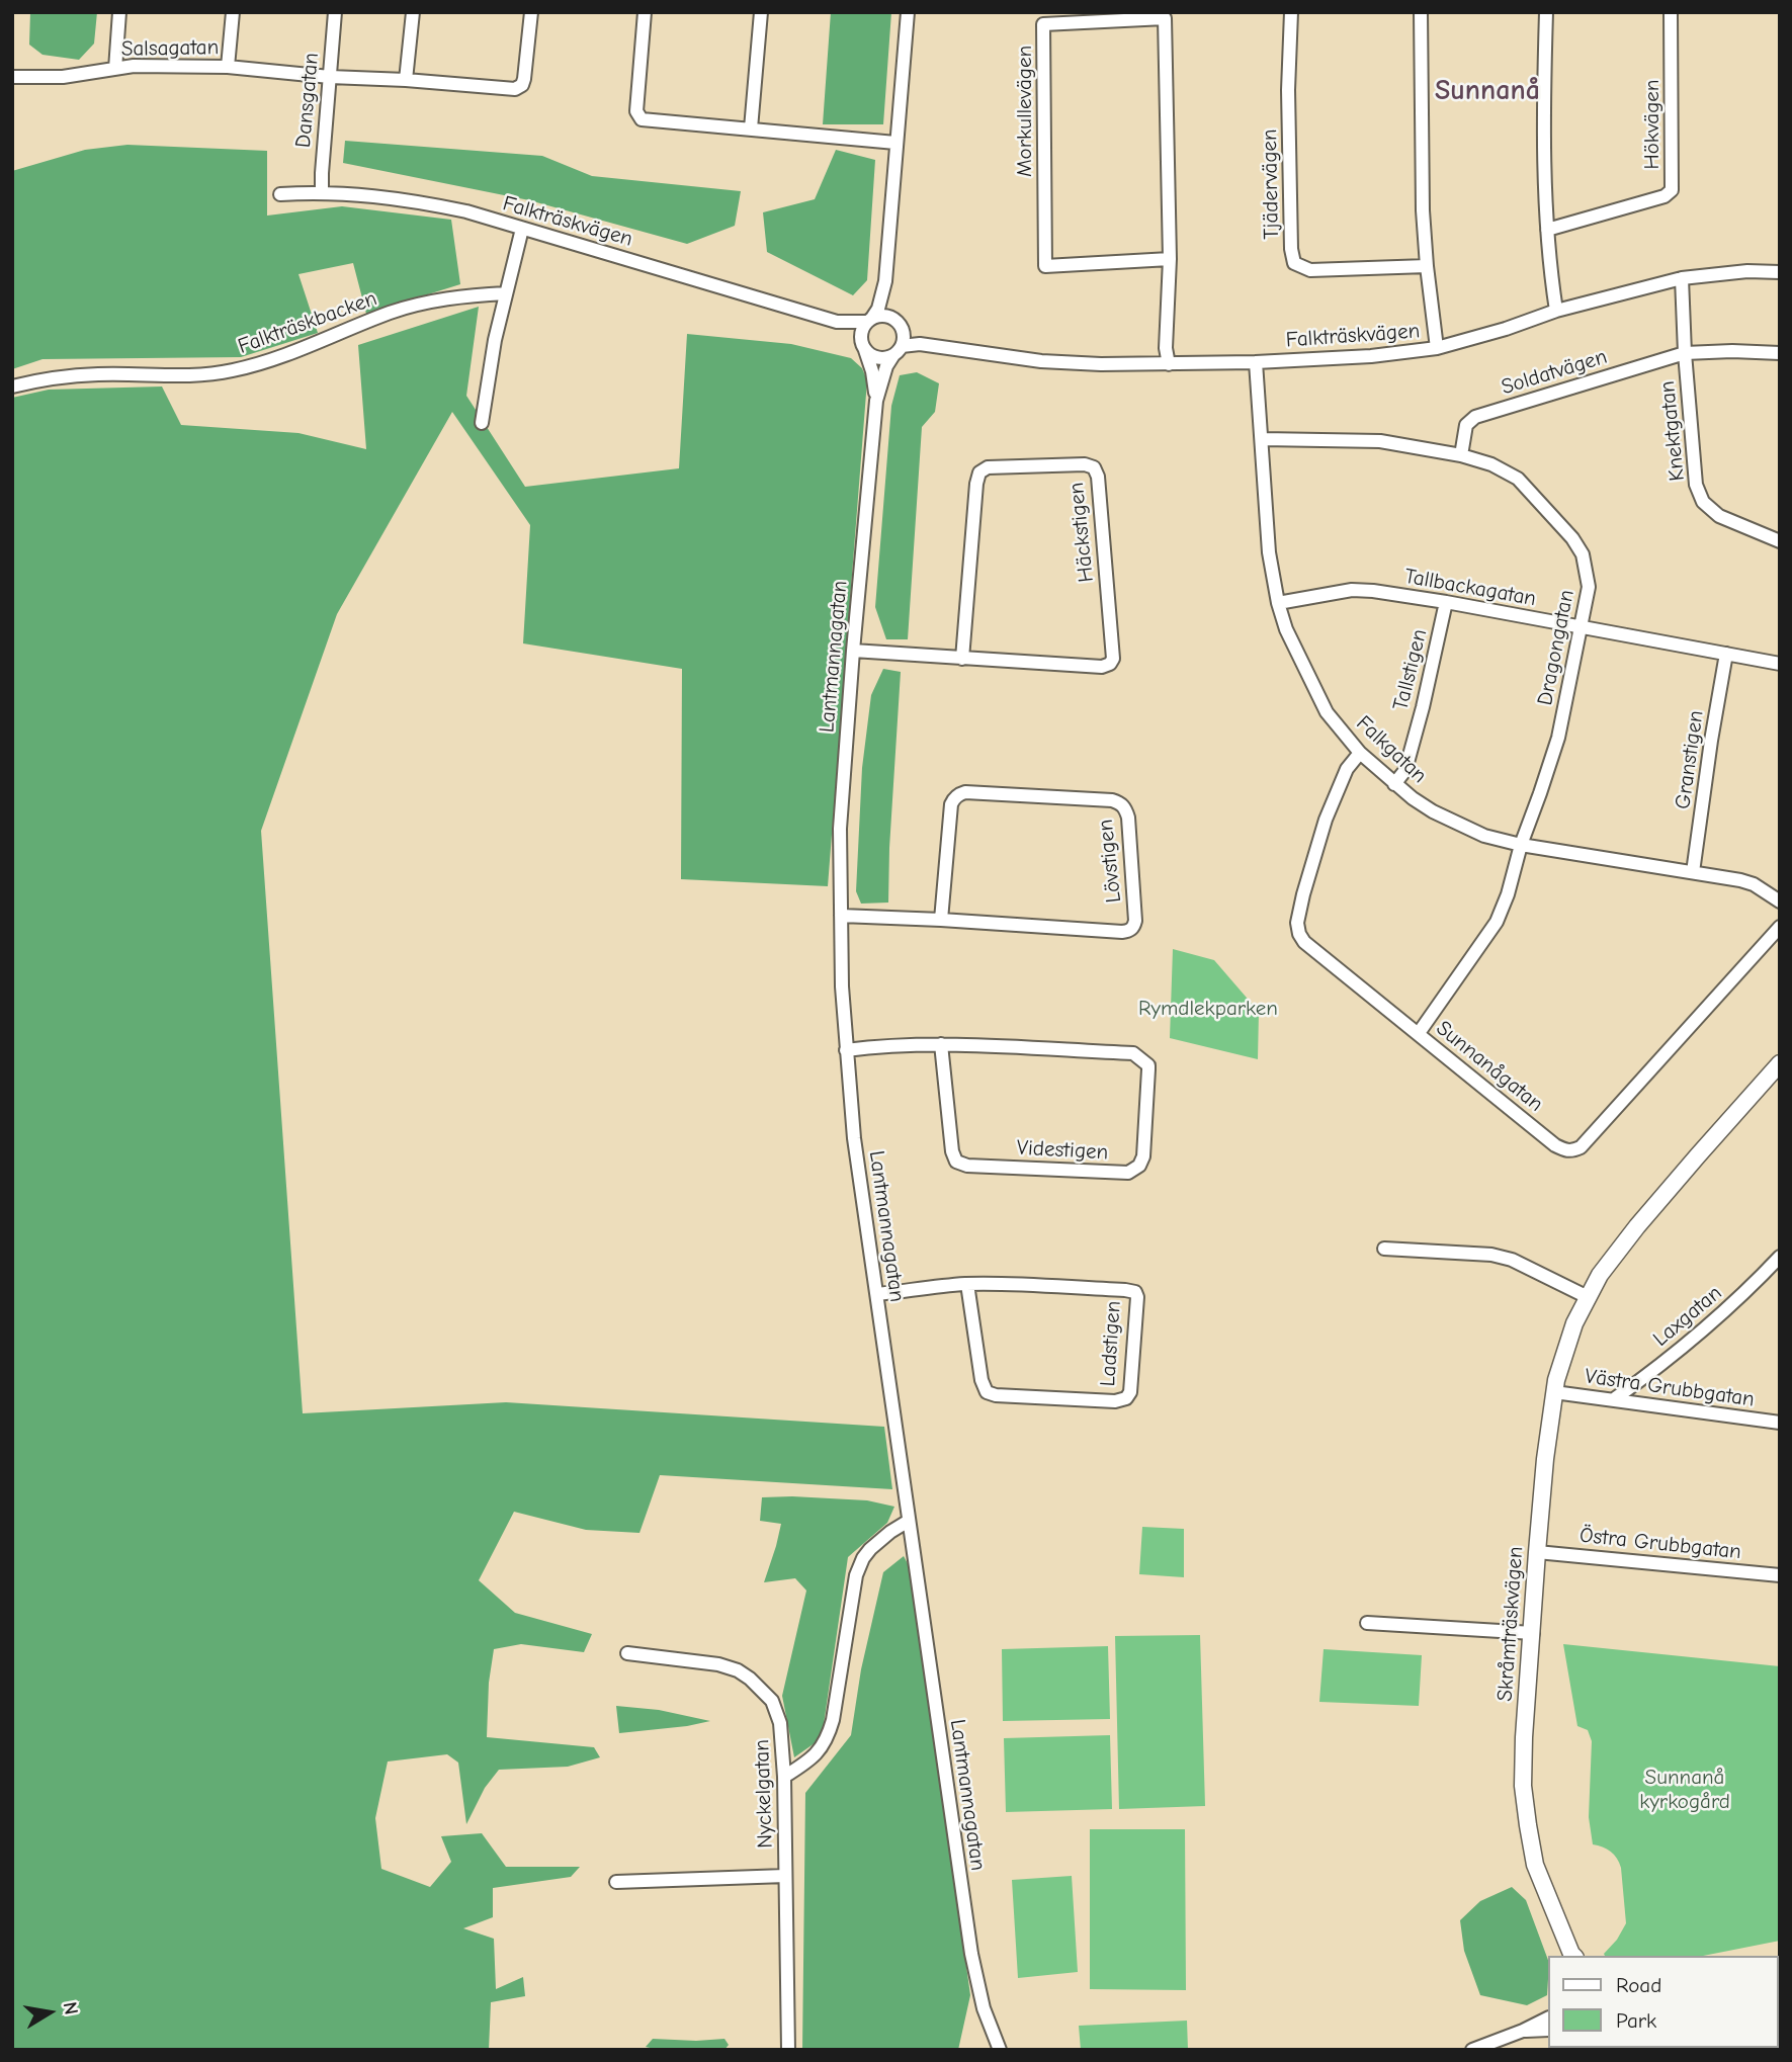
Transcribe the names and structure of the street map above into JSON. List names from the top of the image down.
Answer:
{
  "streets": {
    "main road": ["Skråmträskvägen"],
    "street": [
      "Salsagatan",
      "Dansgatan",
      "Morkullevägen",
      "Hökvägen",
      "Tjädervägen",
      "Falkträskvägen",
      "Falkträskbacken",
      "Soldatvägen",
      "Knektgatan",
      "Häckstigen",
      "Tallbackagatan",
      "Dragongatan",
      "Lantmannagatan",
      "Tallstigen",
      "Falkgatan",
      "Granstigen",
      "Lövstigen",
      "Sunnanågatan",
      "Videstigen",
      "Laxgatan",
      "Ladstigen",
      "Västra Grubbgatan",
      "Östra Grubbgatan",
      "Nyckelgatan"
    ]
  },
  "crossings": [
    ["Salsagatan", "Dansgatan"],
    ["Dansgatan", "Falkträskvägen"],
    ["Morkullevägen", "Falkträskvägen"],
    ["Falkträskvägen", "Knektgatan"],
    ["Falkträskvägen", "Lantmannagatan"],
    ["Falkträskvägen", "Falkgatan"],
    ["Soldatvägen", "Knektgatan"],
    ["Soldatvägen", "Dragongatan"],
    ["Häckstigen", "Lantmannagatan"],
    ["Tallbackagatan", "Dragongatan"],
    ["Tallbackagatan", "Tallstigen"],
    ["Tallbackagatan", "Falkgatan"],
    ["Tallbackagatan", "Granstigen"],
    ["Dragongatan", "Falkgatan"],
    ["Dragongatan", "Sunnanågatan"],
    ["Lantmannagatan", "Lövstigen"],
    ["Lantmannagatan", "Videstigen"],
    ["Lantmannagatan", "Ladstigen"],
    ["Tallstigen", "Falkgatan"],
    ["Falkgatan", "Granstigen"],
    ["Falkgatan", "Sunnanågatan"],
    ["Laxgatan", "Västra Grubbgatan"],
    ["Västra Grubbgatan", "Skråmträskvägen"],
    ["Östra Grubbgatan", "Skråmträskvägen"]
  ],
  "districts": ["Sunnanå"],
  "parks": ["Rymdlekparken", "Sunnanå kyrkogård"],
  "legend": ["Road", "Park"],
  "north": "right"
}
